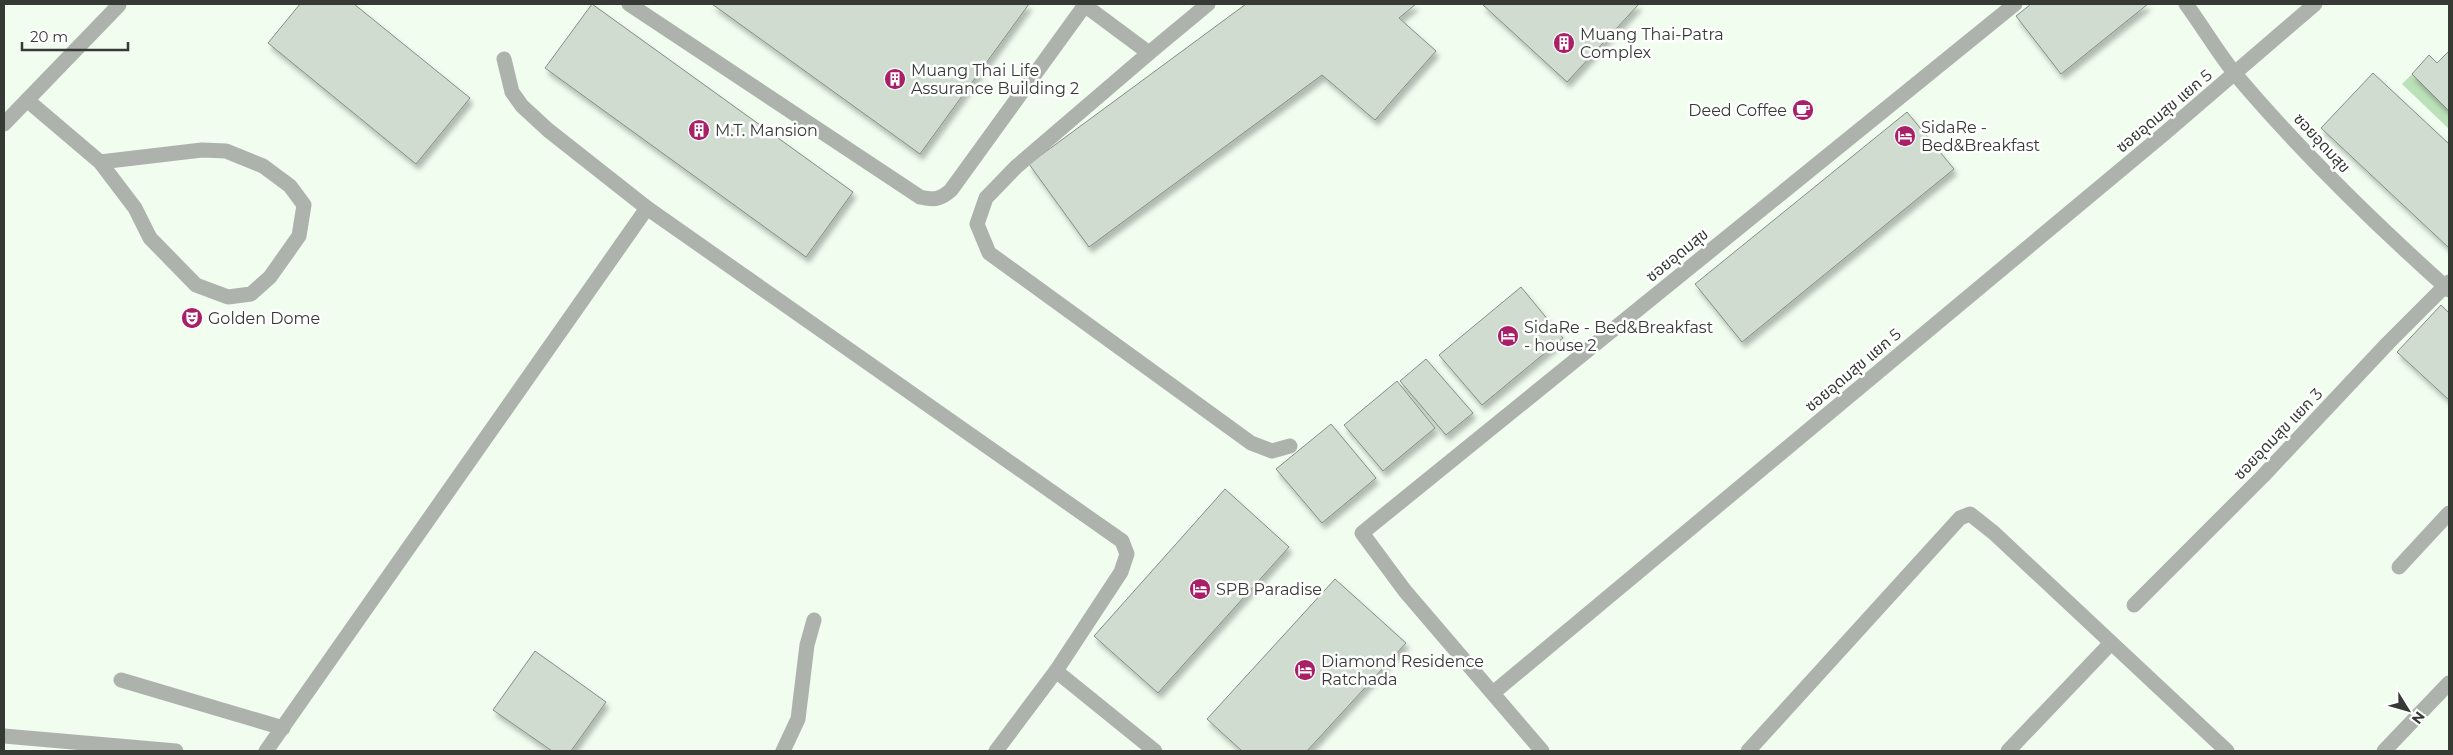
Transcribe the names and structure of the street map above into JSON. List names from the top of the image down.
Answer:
{
  "streets": {
    "street": ["ซอยอุดมสุข แยก 5", "ซอยอุดมสุข", "ซอยอุดมสุข แยก 3"]
  },
  "crossings": [
    ["ซอยอุดมสุข แยก 5", "ซอยอุดมสุข"],
    ["ซอยอุดมสุข", "ซอยอุดมสุข แยก 3"]
  ],
  "places": {
    "building": ["Muang Thai-Patra Complex", "Muang Thai Life Assurance Building 2", "M.T. Mansion"],
    "cafe": ["Deed Coffee"],
    "hotel": [
      "SidaRe - Bed&Breakfast",
      "SidaRe - Bed&Breakfast - house 2",
      "SPB Paradise",
      "Diamond Residence Ratchada"
    ],
    "theatre": ["Golden Dome"]
  },
  "scale_bar": "20 m",
  "north": "bottom right"
}
